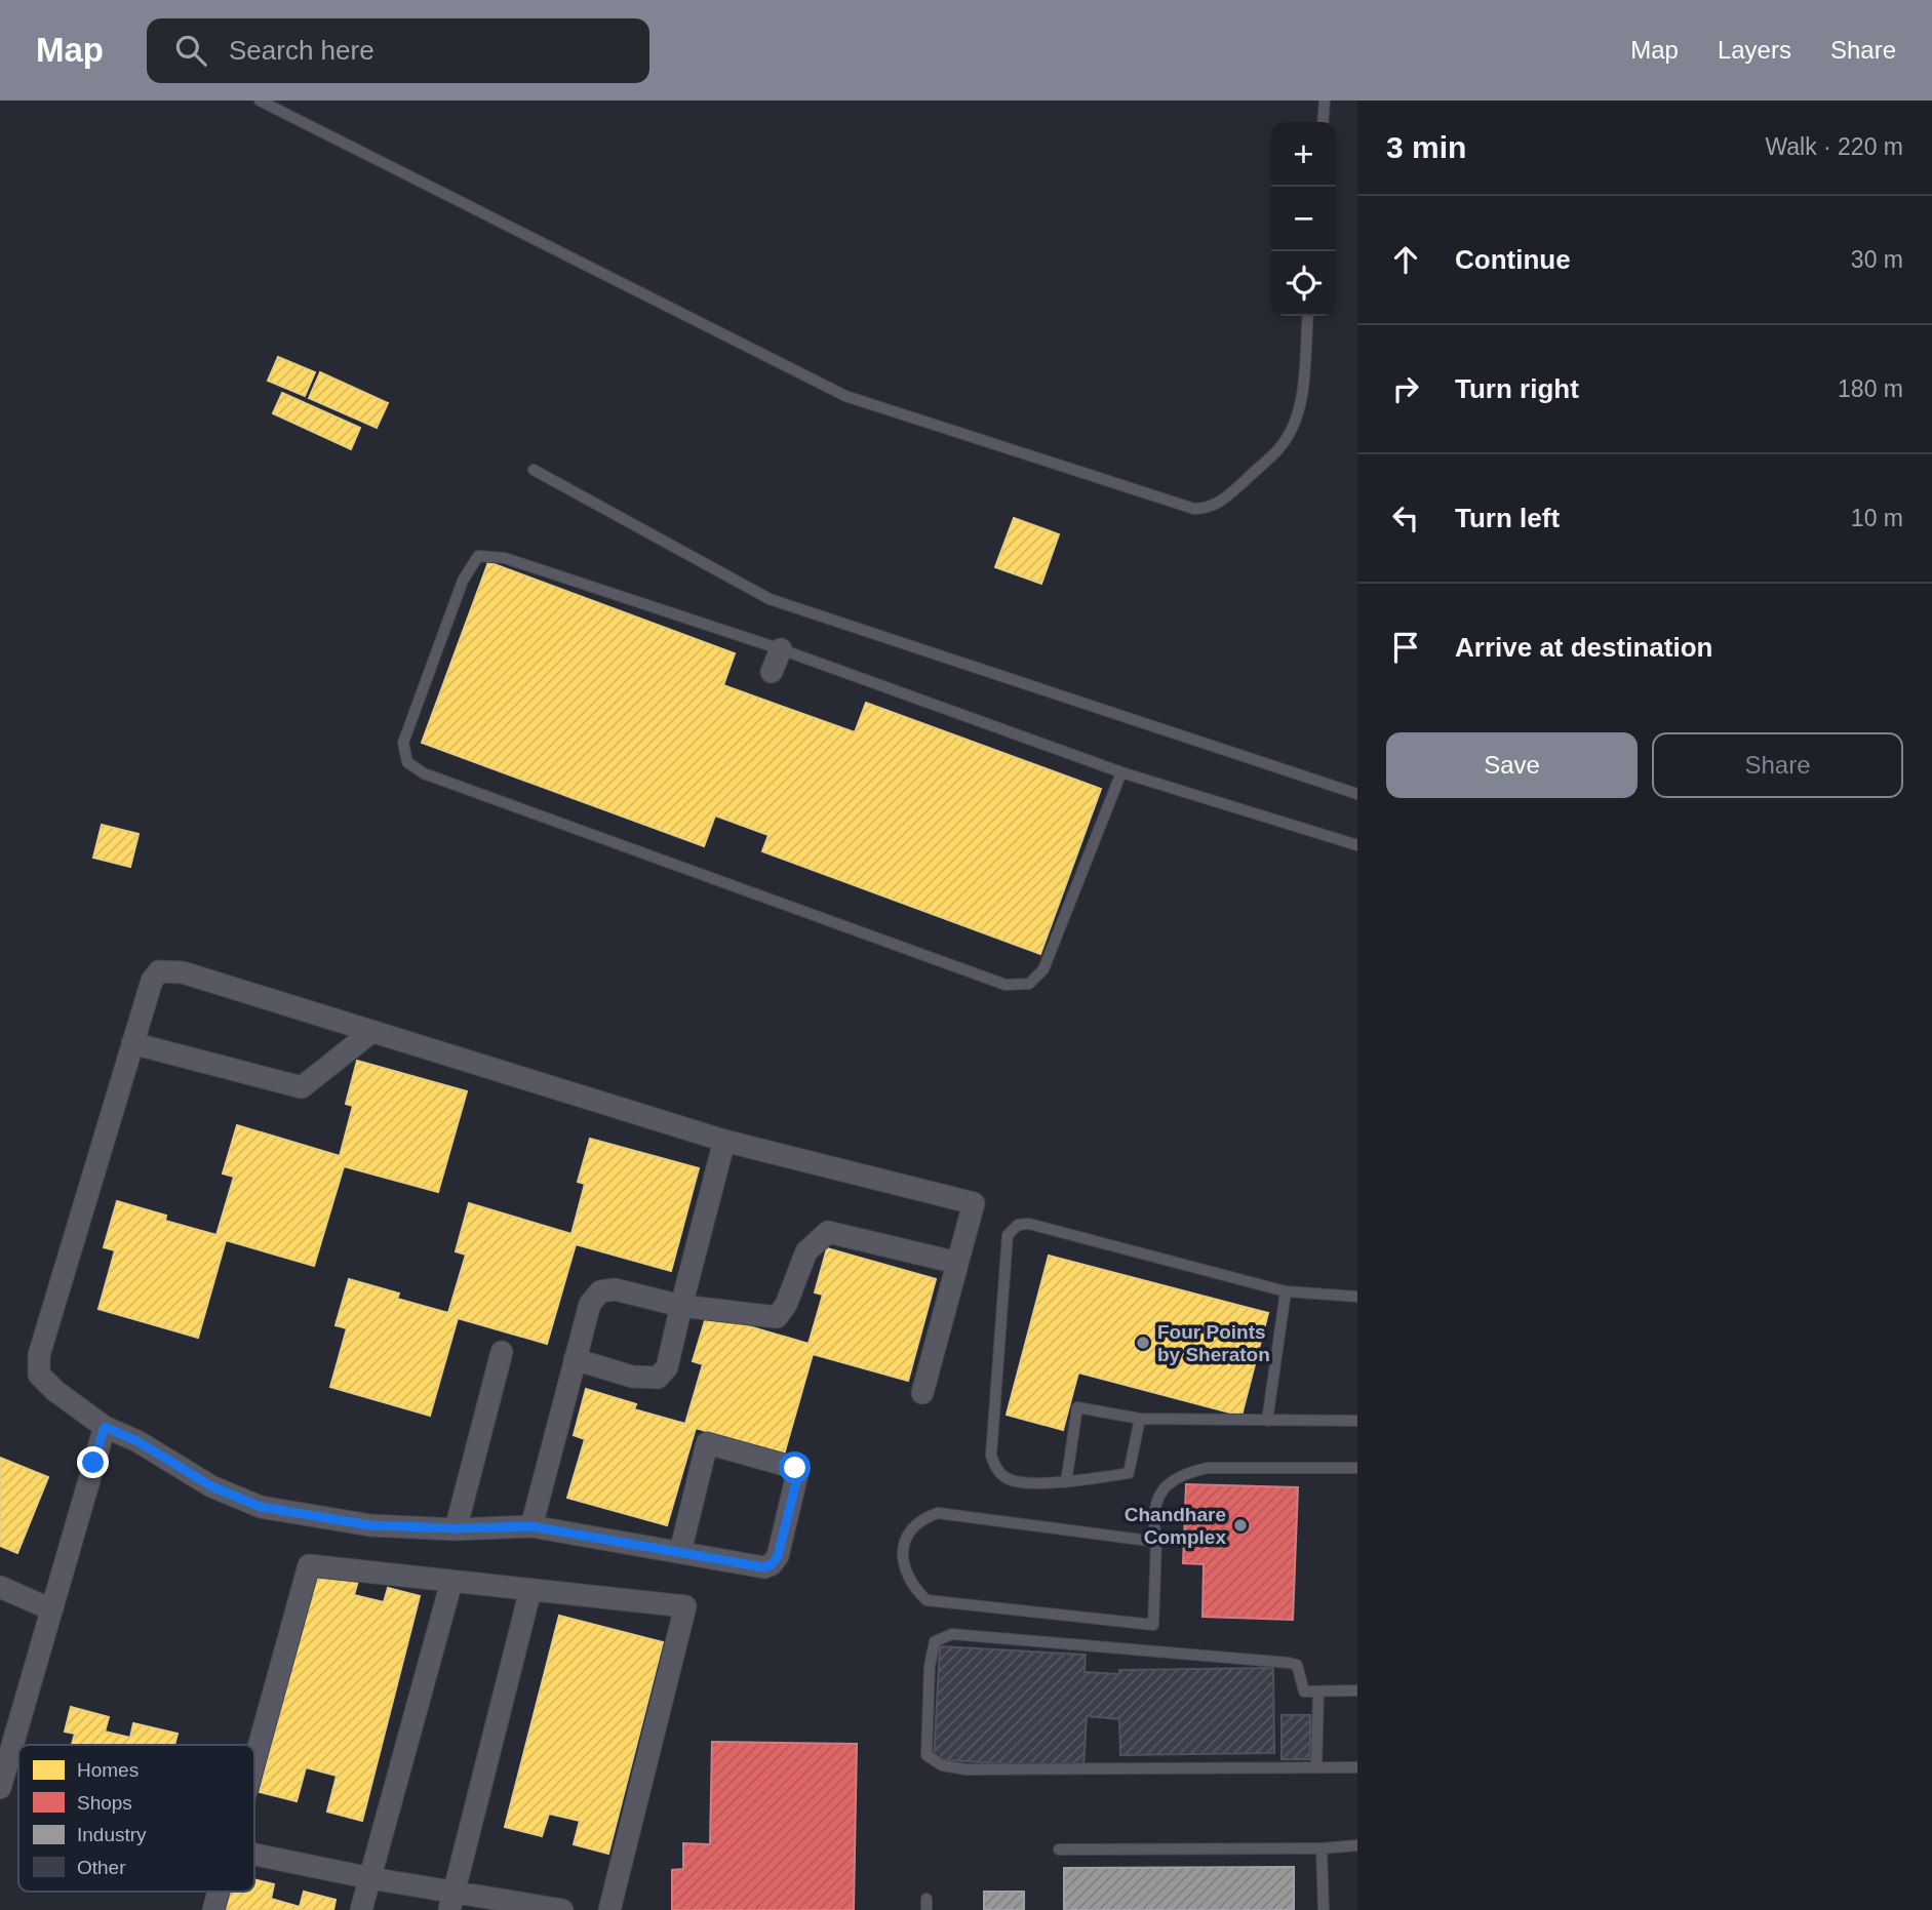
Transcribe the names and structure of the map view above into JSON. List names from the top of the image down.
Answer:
{
  "places": ["Four Points by Sheraton", "Chandhare Complex"],
  "legend": [
    "Homes",
    "Shops",
    "Industry",
    "Other"
  ],
  "page": {
    "header": "Map",
    "search": "Search here",
    "nav": ["Map", "Layers", "Share"],
    "heading": ["3 min", "Walk · 220 m"],
    "map_buttons": ["+", "−"],
    "list": [
      ["Continue", "30 m"],
      ["Turn right", "180 m"],
      ["Turn left", "10 m"],
      "Arrive at destination"
    ],
    "buttons": ["Save", "Share"]
  }
}
